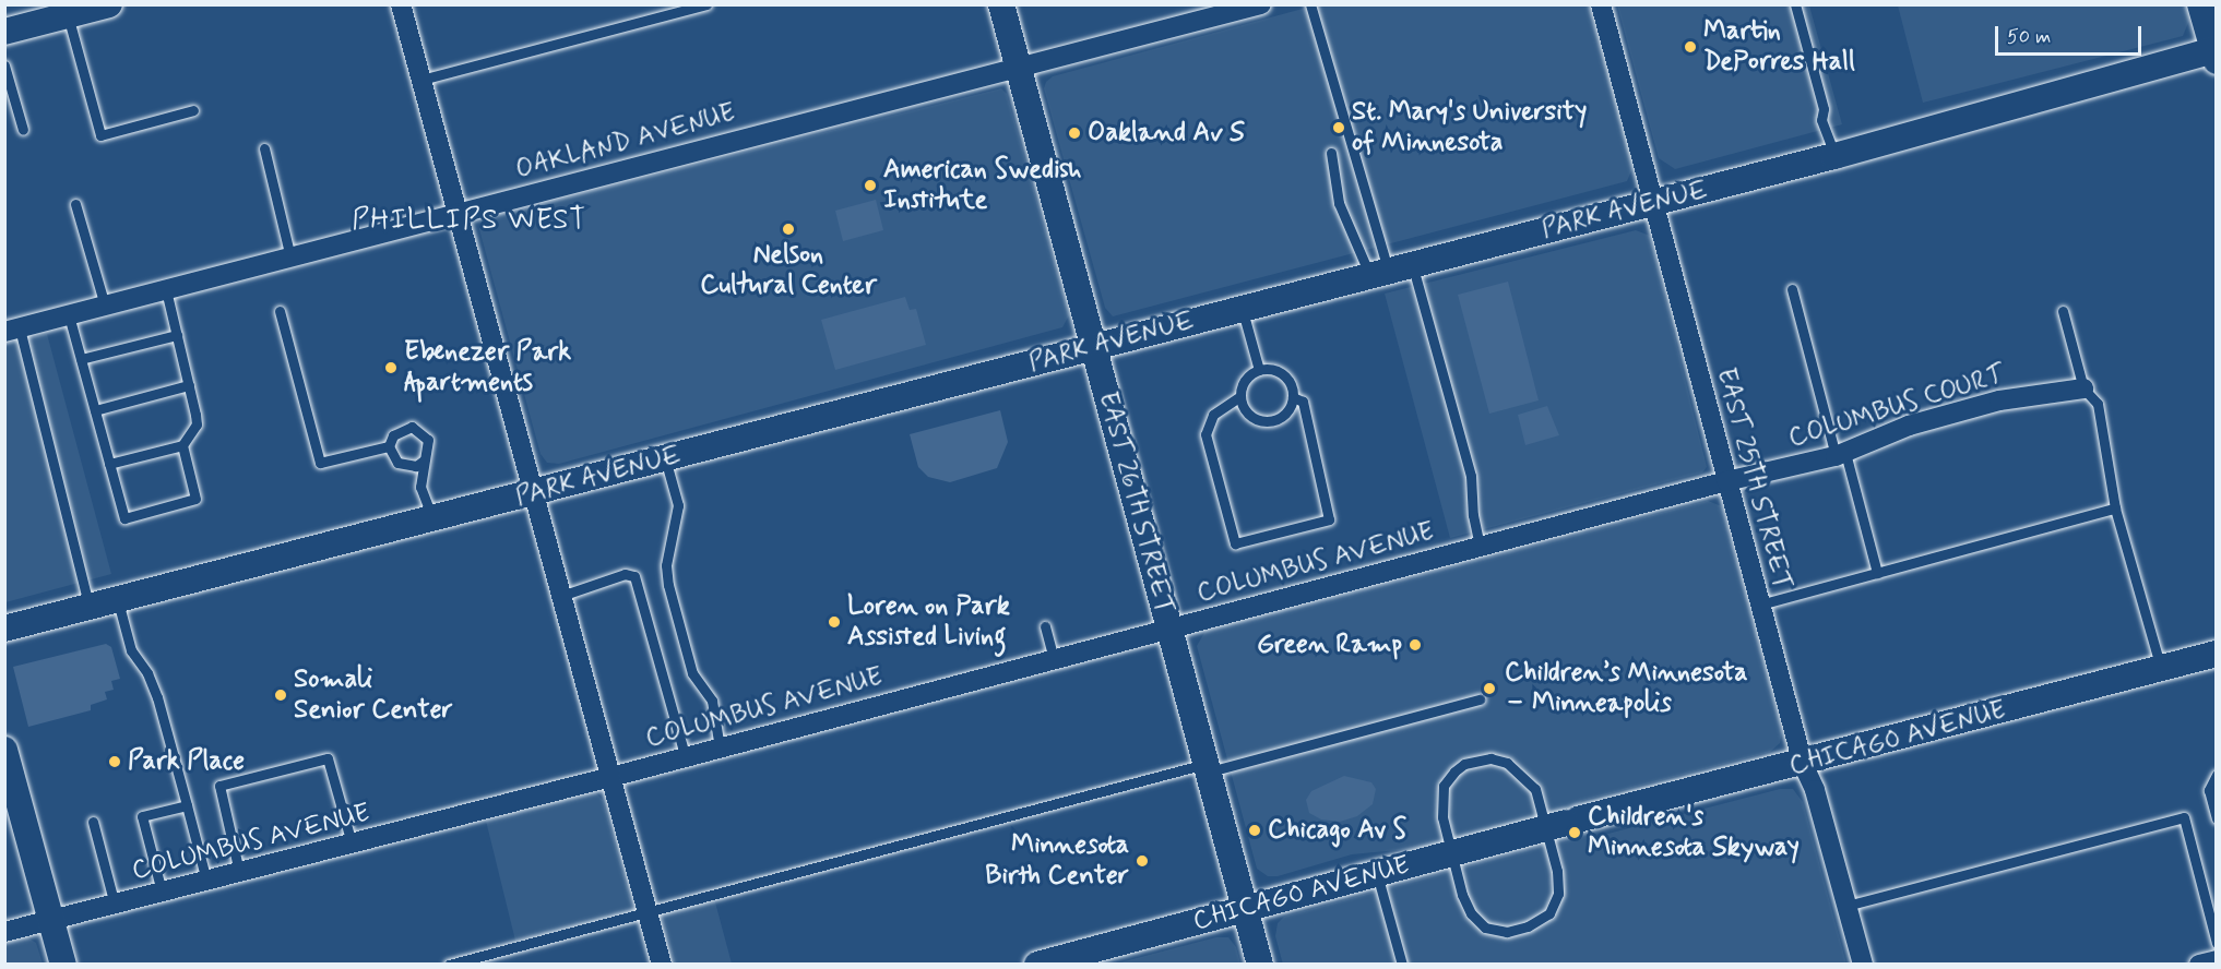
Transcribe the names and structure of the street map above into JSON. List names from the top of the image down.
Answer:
{
  "streets": {
    "street": [
      "OAKLAND AVENUE",
      "PARK AVENUE",
      "COLUMBUS COURT",
      "EAST 25TH STREET",
      "EAST 26TH STREET",
      "COLUMBUS AVENUE",
      "CHICAGO AVENUE"
    ]
  },
  "crossings": [
    ["OAKLAND AVENUE", "EAST 26TH STREET"],
    ["PARK AVENUE", "EAST 25TH STREET"],
    ["PARK AVENUE", "EAST 26TH STREET"],
    ["COLUMBUS COURT", "EAST 25TH STREET"],
    ["COLUMBUS COURT", "COLUMBUS AVENUE"],
    ["EAST 25TH STREET", "COLUMBUS AVENUE"],
    ["EAST 25TH STREET", "CHICAGO AVENUE"],
    ["EAST 26TH STREET", "COLUMBUS AVENUE"],
    ["EAST 26TH STREET", "CHICAGO AVENUE"]
  ],
  "districts": ["PHILLIPS WEST"],
  "places": [
    "Martin DePorres Hall",
    "St. Mary's University of Minnesota",
    "Oakland Av S",
    "American Swedish Institute",
    "Nelson Cultural Center",
    "Ebenezer Park Apartments",
    "Loren on Park Assisted Living",
    "Green Ramp",
    "Children’s Minnesota – Minneapolis",
    "Somali Senior Center",
    "Park Place",
    "Chicago Av S",
    "Children's Minnesota Skyway",
    "Minnesota Birth Center"
  ],
  "scale_bar": "50 m"
}
